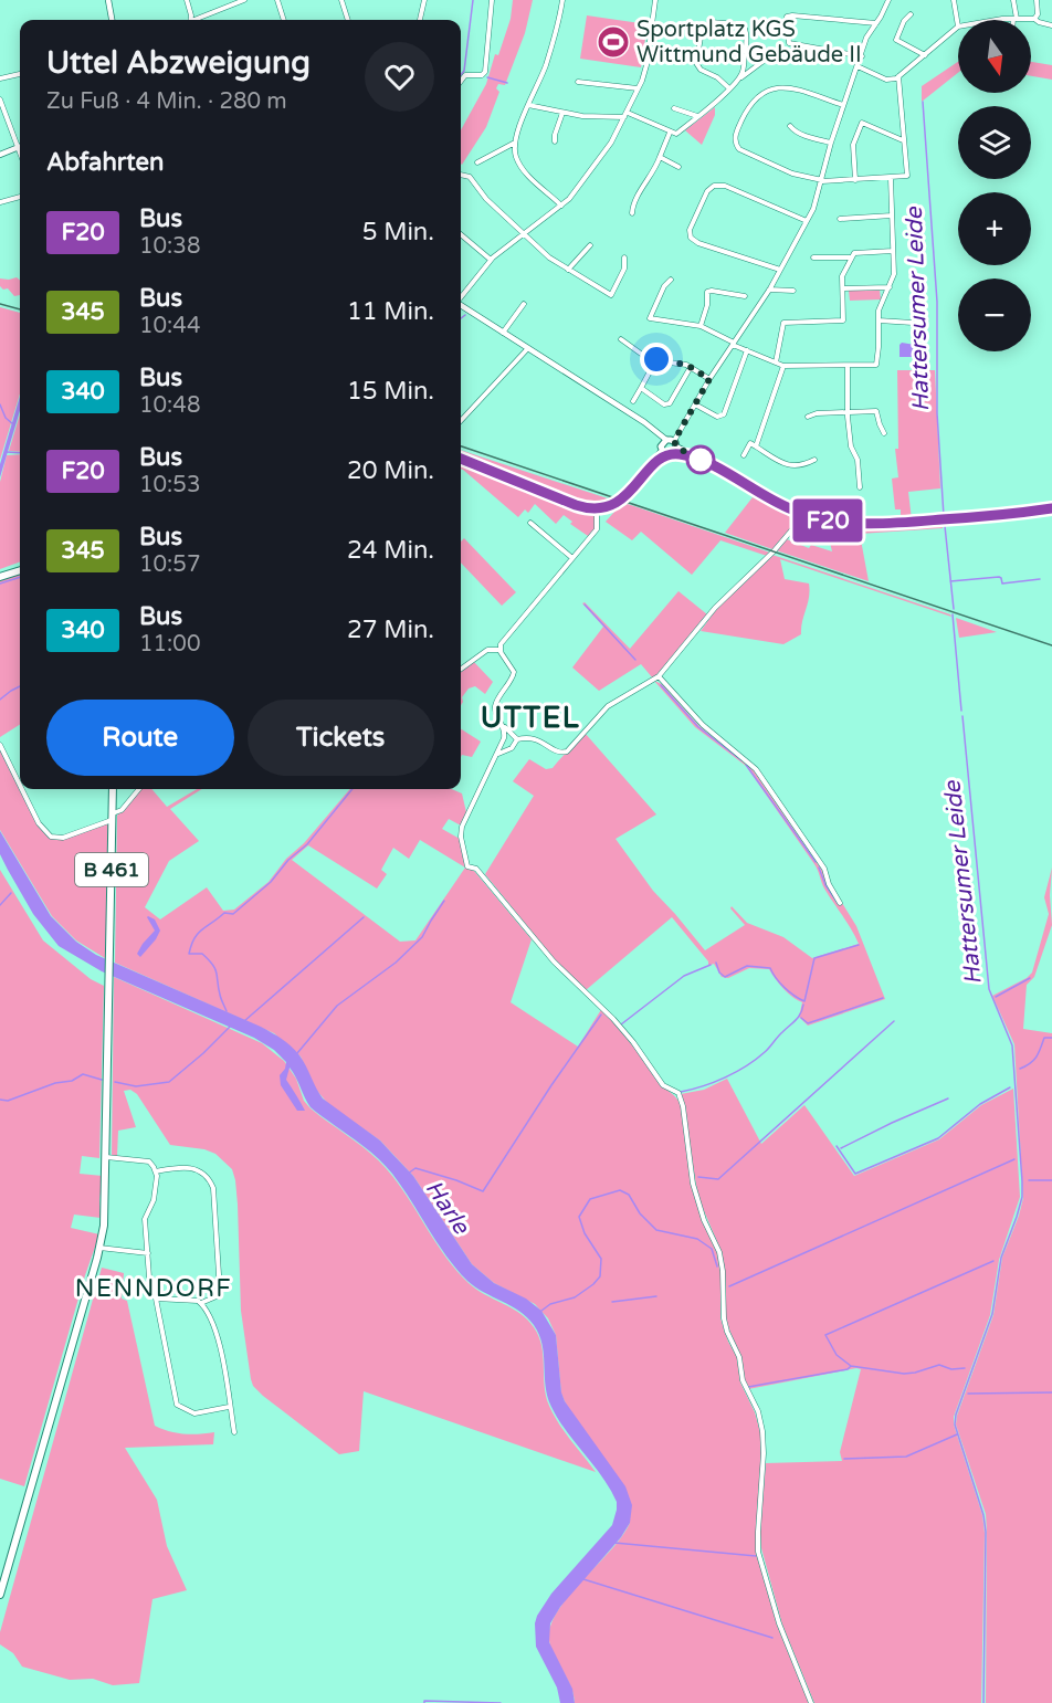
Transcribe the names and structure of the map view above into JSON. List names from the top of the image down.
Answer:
{
  "streets": {
    "main road": ["B 461"]
  },
  "districts": ["UTTEL", "NENNDORF"],
  "water": ["Hattersumer Leide", "Harle"],
  "places": {
    "sports": ["Sportplatz KGS Wittmund Gebäude II"]
  },
  "lines": ["bus line F20"],
  "north": "bottom",
  "page": {
    "on_map": "F20",
    "map_buttons": ["+", "−"],
    "heading": [
      ["Uttel Abzweigung", "Zu Fuß · 4 Min. · 280 m"],
      "Abfahrten"
    ],
    "list": [
      {
        "mark": "F20",
        "name": "Bus",
        "note": "10:38",
        "value": "5 Min."
      },
      {
        "mark": "345",
        "name": "Bus",
        "note": "10:44",
        "value": "11 Min."
      },
      {
        "mark": "340",
        "name": "Bus",
        "note": "10:48",
        "value": "15 Min."
      },
      {
        "mark": "F20",
        "name": "Bus",
        "note": "10:53",
        "value": "20 Min."
      },
      {
        "mark": "345",
        "name": "Bus",
        "note": "10:57",
        "value": "24 Min."
      },
      {
        "mark": "340",
        "name": "Bus",
        "note": "11:00",
        "value": "27 Min."
      }
    ],
    "buttons": ["Route", "Tickets"]
  }
}
